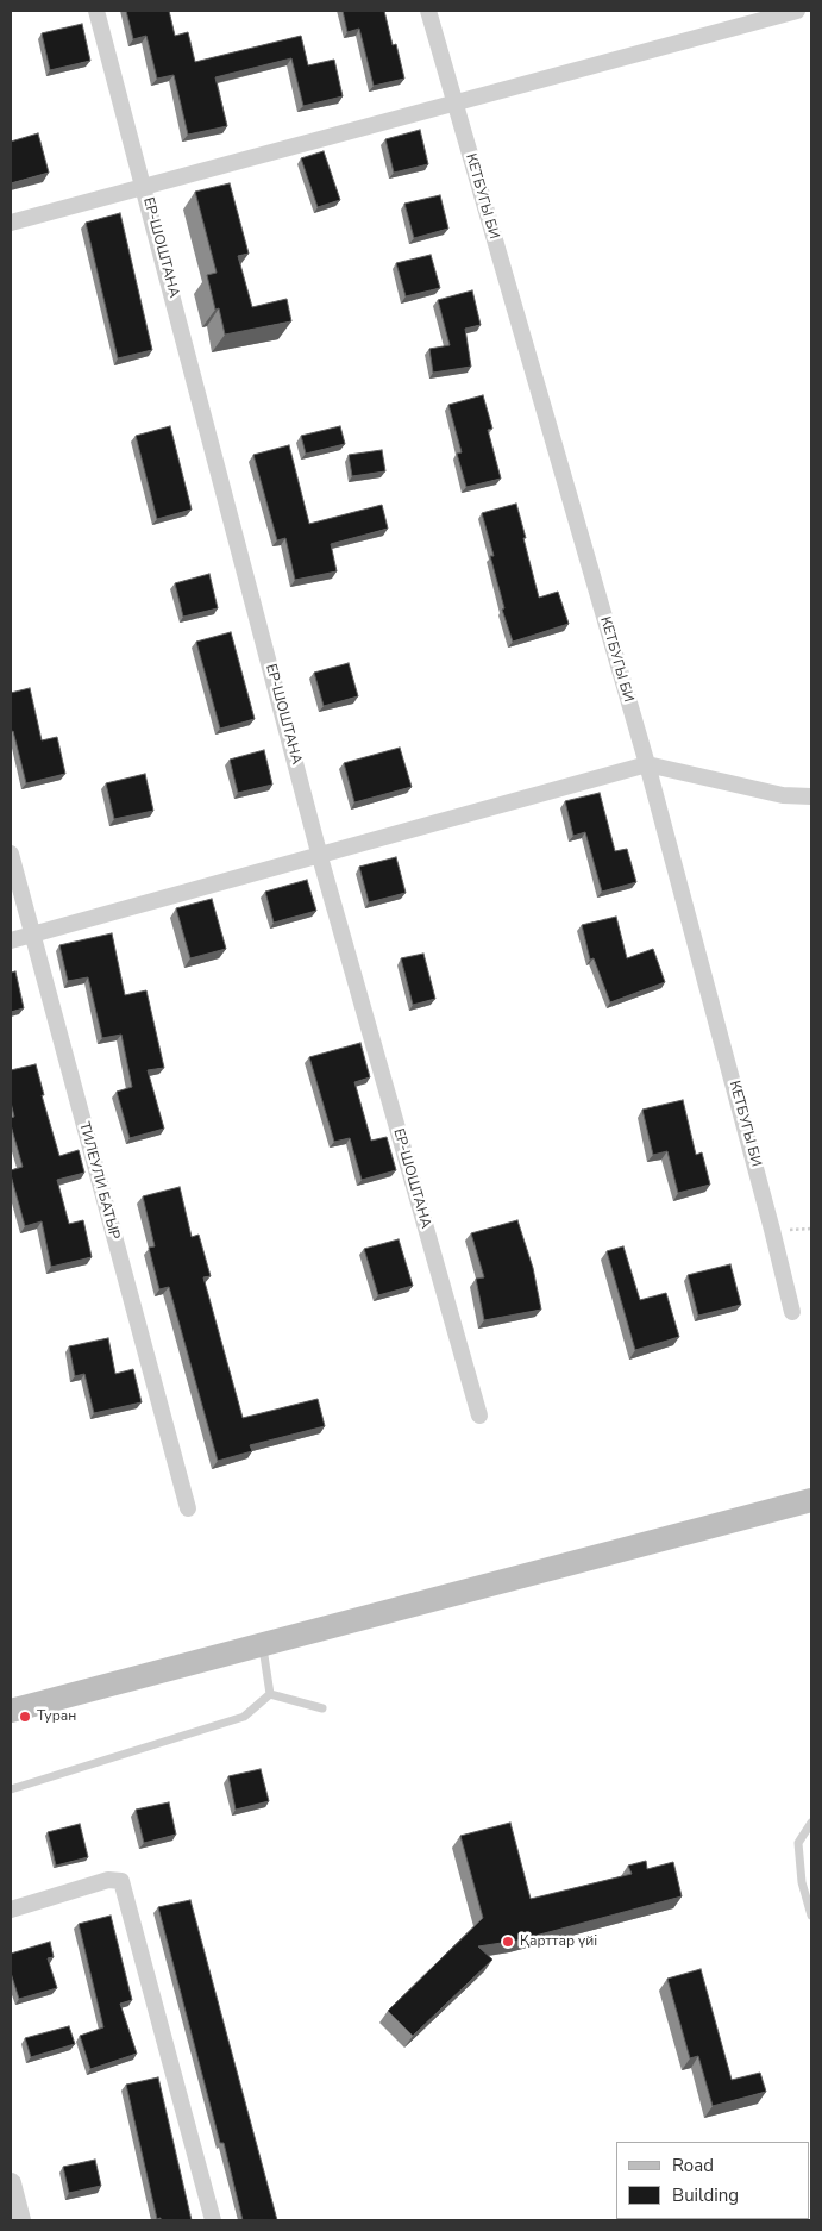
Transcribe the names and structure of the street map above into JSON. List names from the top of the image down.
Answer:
{
  "streets": {
    "street": ["КЕТБУГЫ БИ", "ЕР-ШОШТАНА", "ТИЛЕУЛИ БАТЫР"]
  },
  "places": ["Туран", "Қарттар үйі"],
  "legend": ["Road", "Building"]
}
